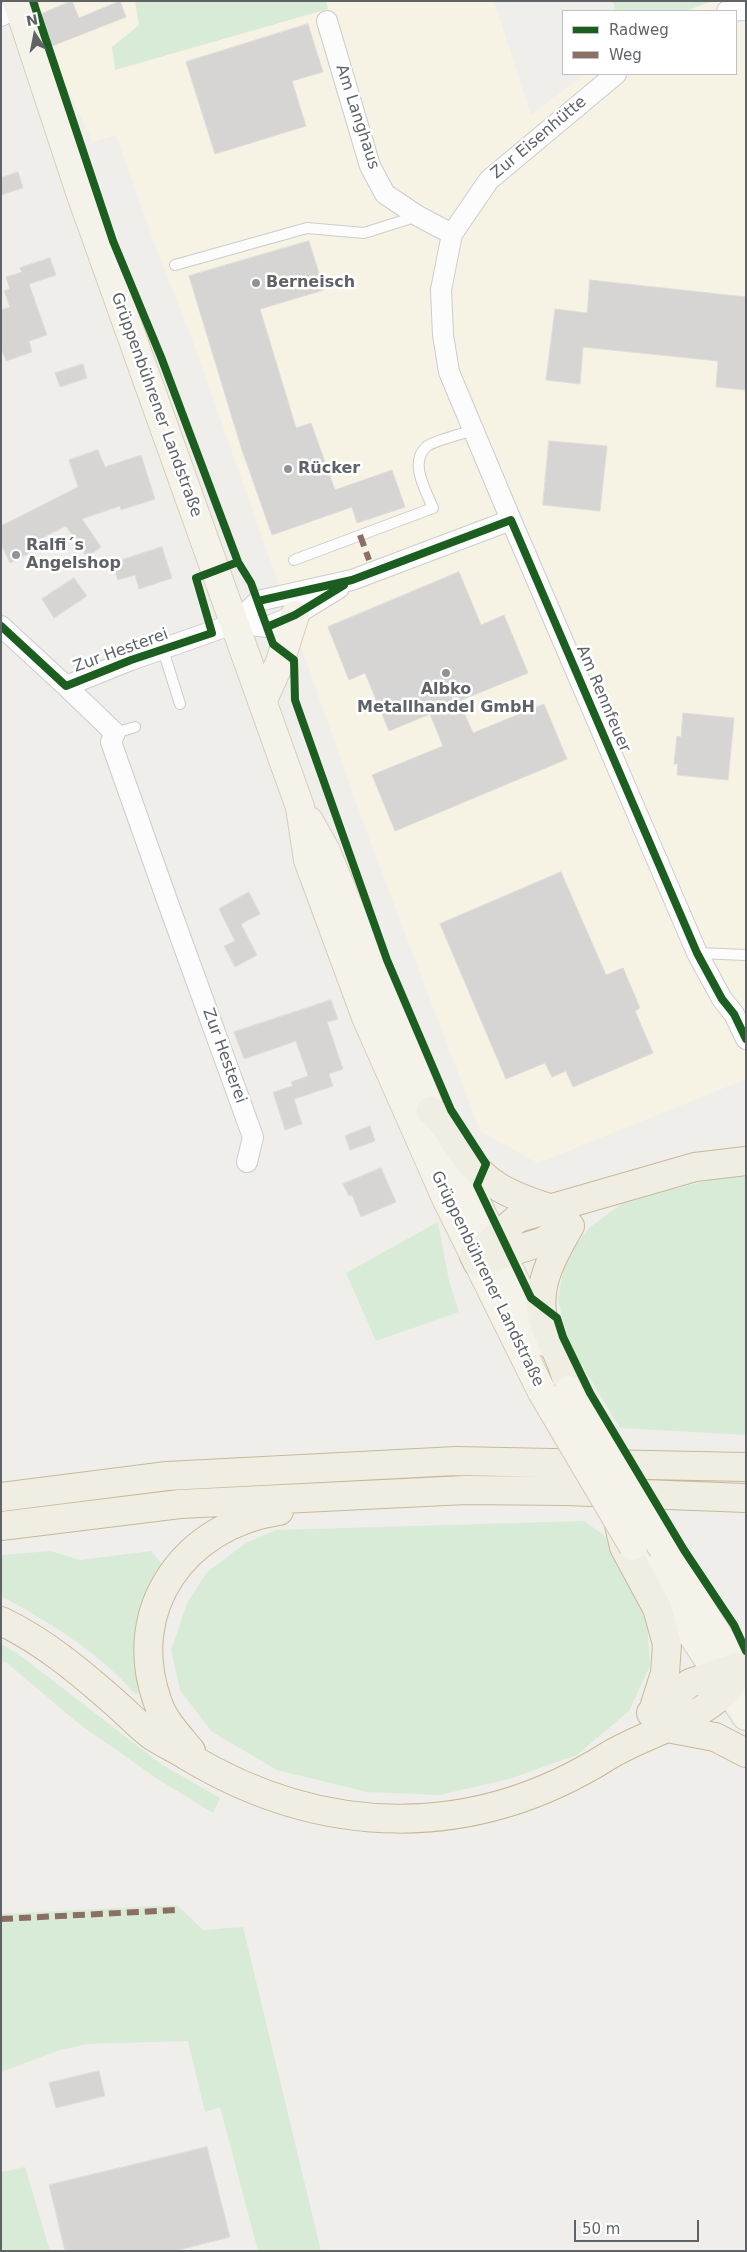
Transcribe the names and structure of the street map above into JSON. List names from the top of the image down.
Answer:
{
  "streets": {
    "main road": ["Grüppenbührener Landstraße"],
    "street": [
      "Am Langhaus",
      "Zur Eisenhütte",
      "Zur Hesterei",
      "Am Rennfeuer"
    ]
  },
  "crossings": [
    ["Am Langhaus", "Zur Eisenhütte"],
    ["Zur Eisenhütte", "Am Rennfeuer"],
    ["Grüppenbührener Landstraße", "Zur Hesterei"]
  ],
  "places": [
    "Berneisch",
    "Rücker",
    "Ralfi´s Angelshop",
    "Albko Metallhandel GmbH"
  ],
  "legend": ["Radweg", "Weg"],
  "scale_bar": "50 m",
  "north": "top"
}
